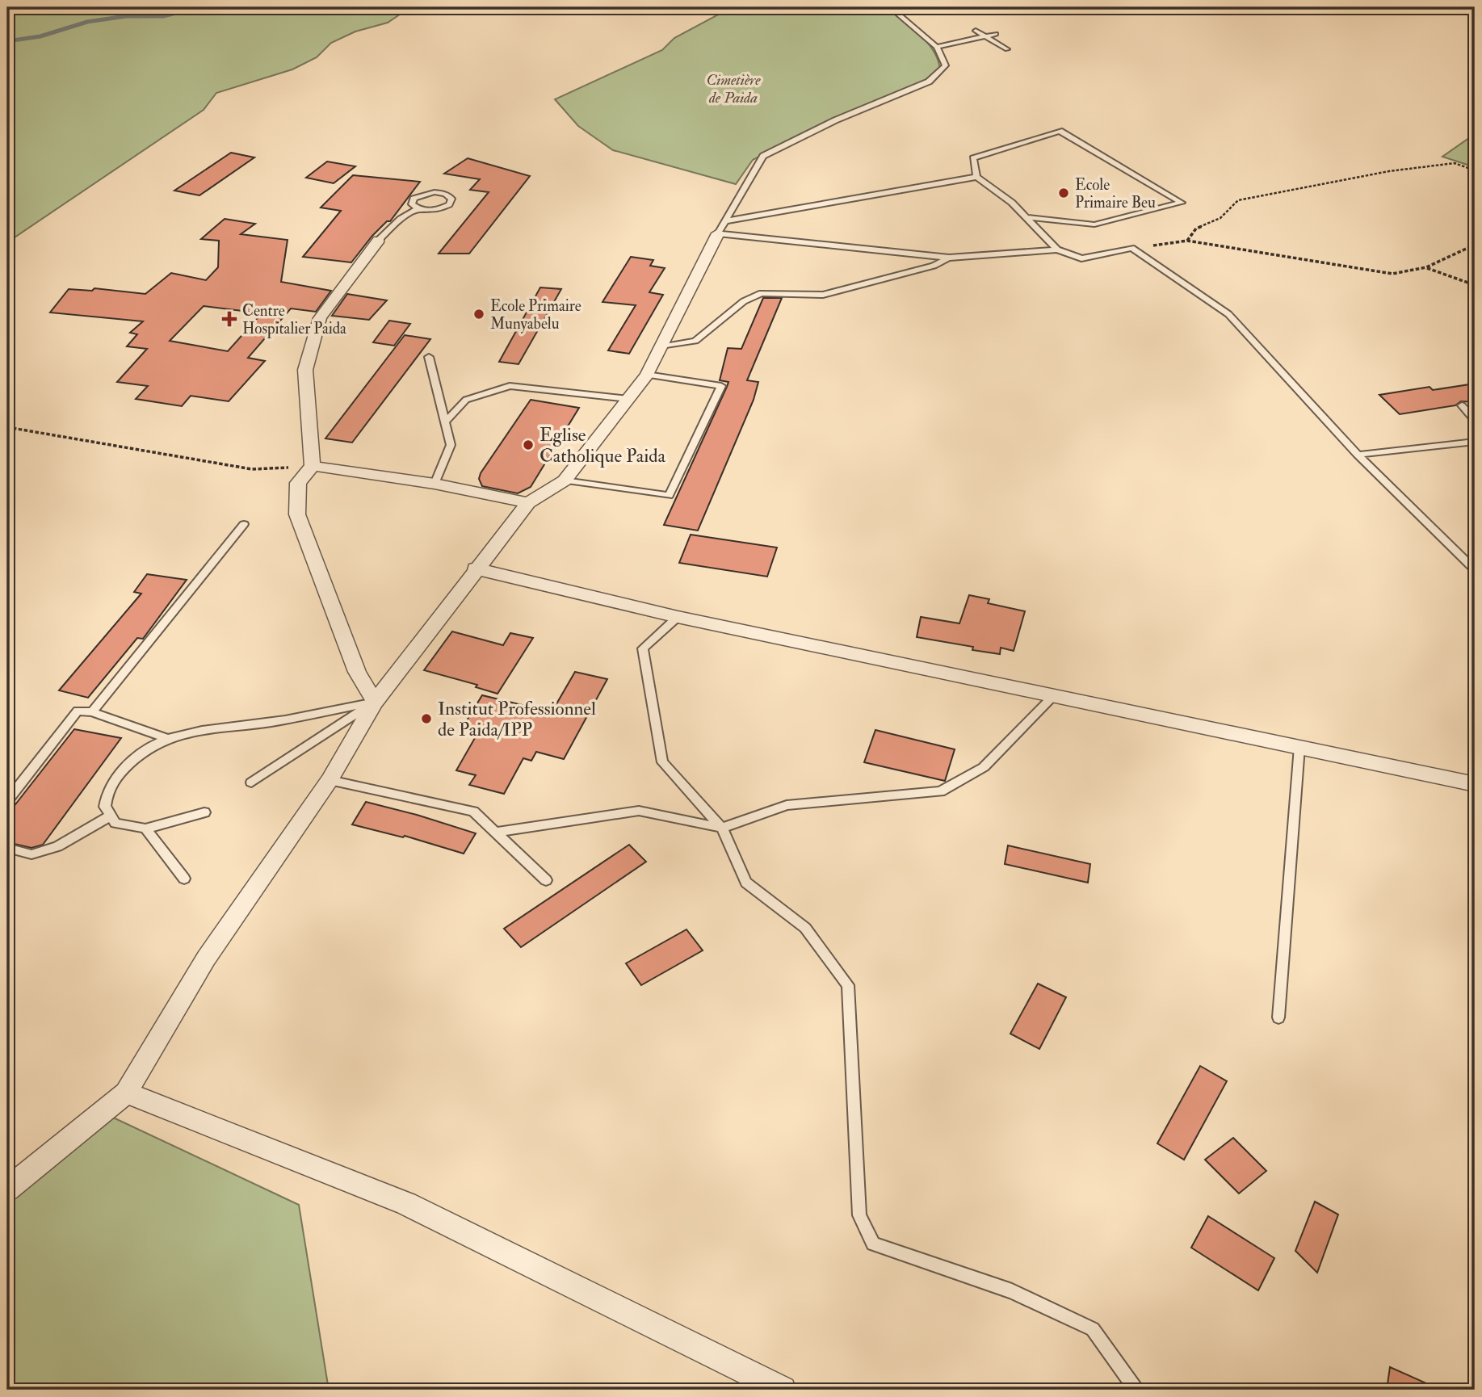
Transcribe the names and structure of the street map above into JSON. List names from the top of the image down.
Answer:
{
  "parks": ["Cimetière de Paida"],
  "places": {
    "other": [
      "Ecole Primaire Beu",
      "Ecole Primaire Munyabelu",
      "Eglise Catholique Paida",
      "Institut Professionnel de Paida/IPP"
    ],
    "health": ["Centre Hospitalier Paida"]
  }
}
